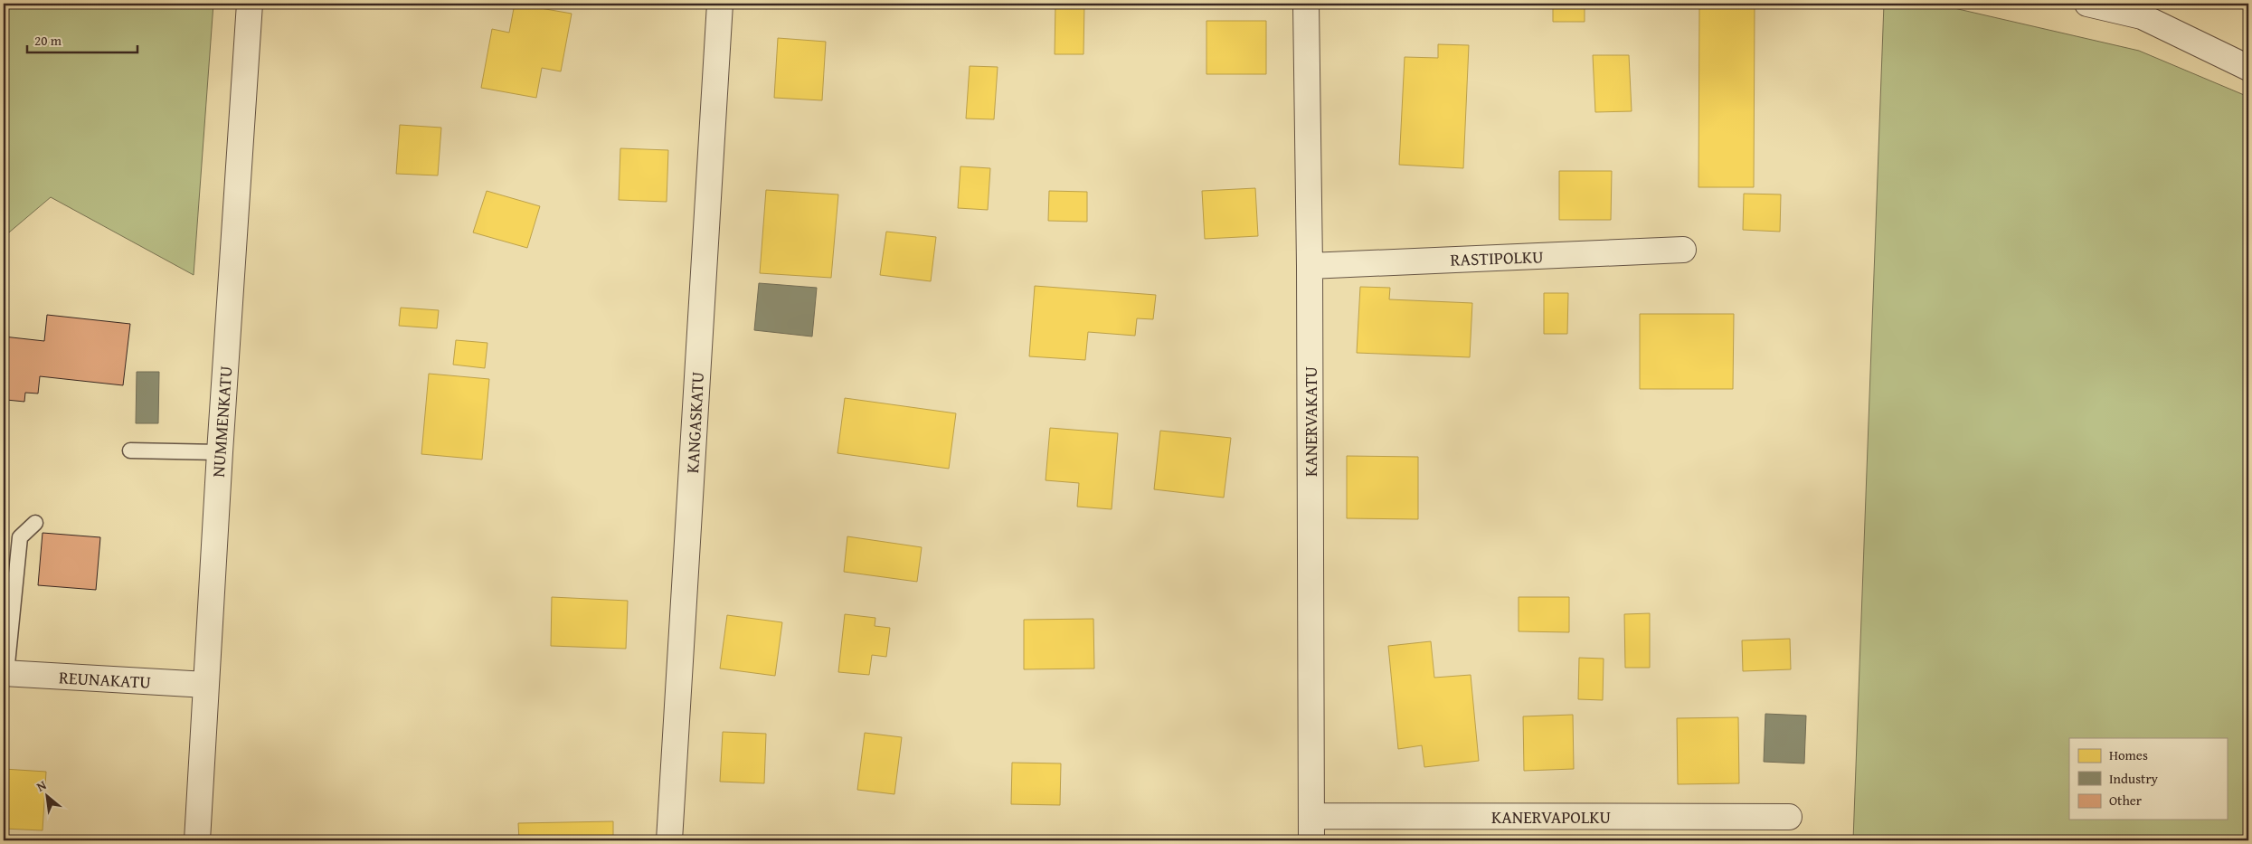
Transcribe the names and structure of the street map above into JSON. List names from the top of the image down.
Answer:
{
  "streets": {
    "street": [
      "RASTIPOLKU",
      "NUMMENKATU",
      "KANERVAKATU",
      "KANGASKATU",
      "REUNAKATU",
      "KANERVAPOLKU"
    ]
  },
  "crossings": [
    ["RASTIPOLKU", "KANERVAKATU"],
    ["NUMMENKATU", "REUNAKATU"],
    ["KANERVAKATU", "KANERVAPOLKU"]
  ],
  "legend": ["Homes", "Industry", "Other"],
  "scale_bar": "20 m",
  "north": "top left"
}
